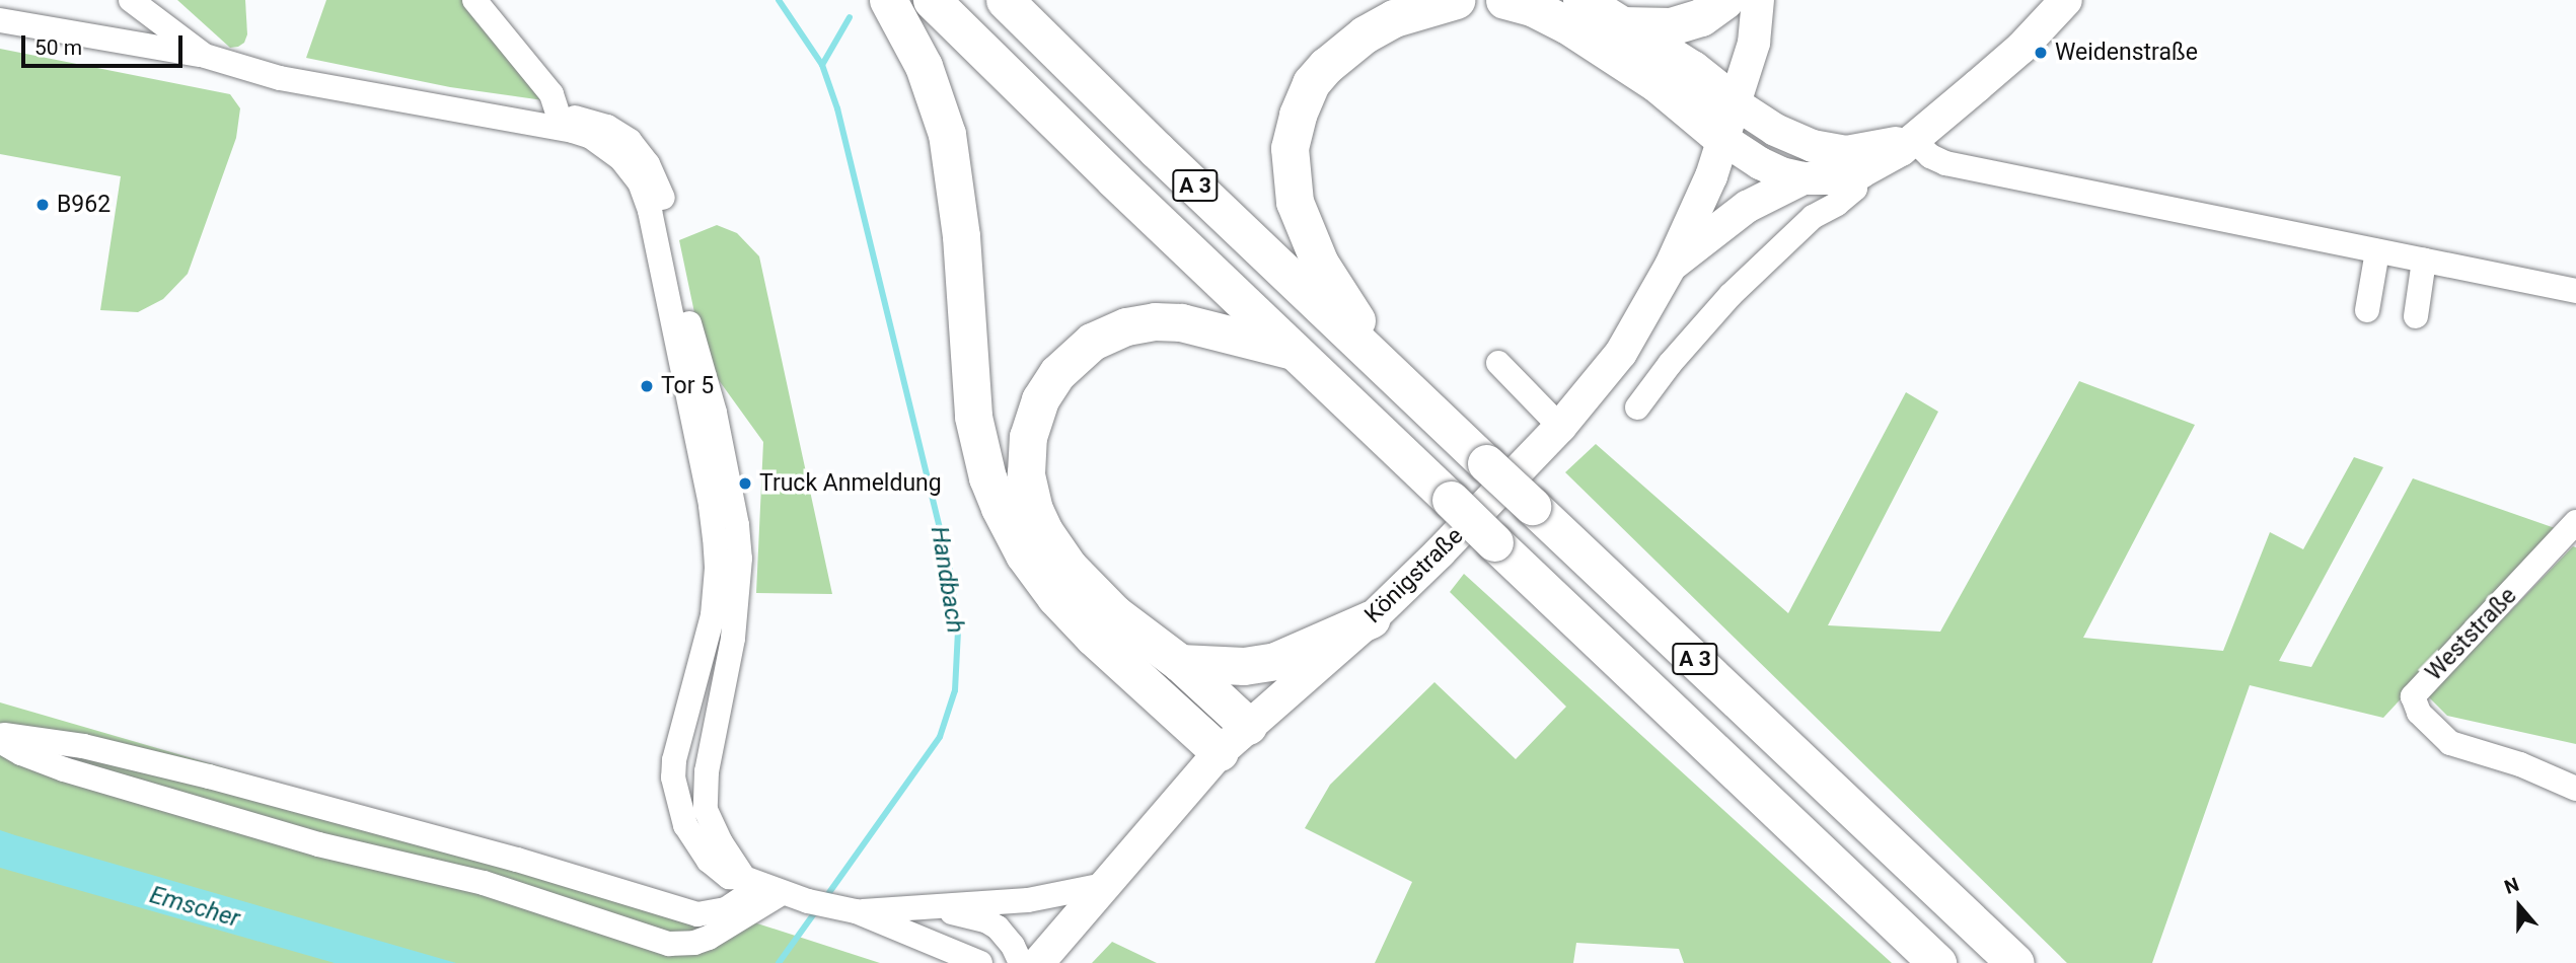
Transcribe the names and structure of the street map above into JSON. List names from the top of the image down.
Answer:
{
  "streets": {
    "highway": ["A 3"],
    "main road": ["Königstraße"],
    "street": ["Weststraße"]
  },
  "water": ["Handbach", "Emscher"],
  "places": [
    "Weidenstraße",
    "B962",
    "Tor 5",
    "Truck Anmeldung"
  ],
  "scale_bar": "50 m",
  "north": "top"
}
